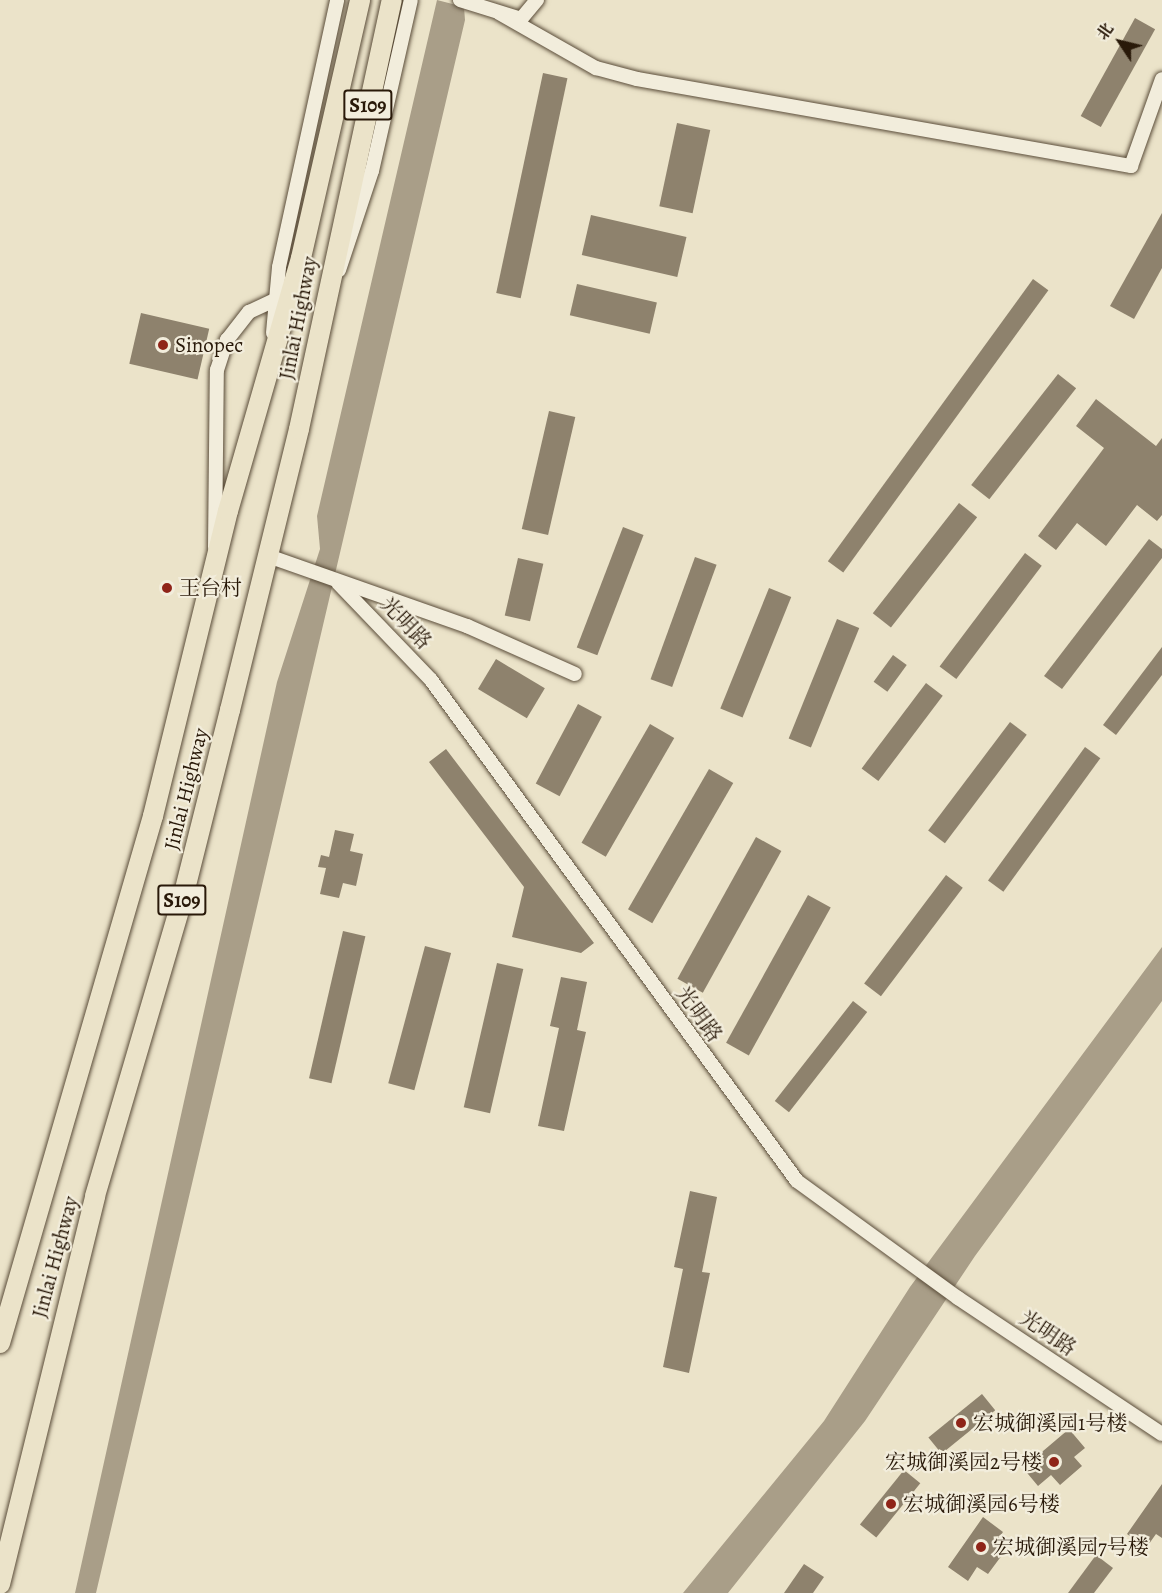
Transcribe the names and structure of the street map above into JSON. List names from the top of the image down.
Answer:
{
  "streets": {
    "highway": ["S109", "Jinlai Highway"],
    "street": ["光明路"]
  },
  "crossings": [
    ["Jinlai Highway", "光明路"]
  ],
  "places": [
    "Sinopec",
    "王台村",
    "宏城御溪园1号楼",
    "宏城御溪园2号楼",
    "宏城御溪园6号楼",
    "宏城御溪园7号楼"
  ],
  "north": "top left"
}
